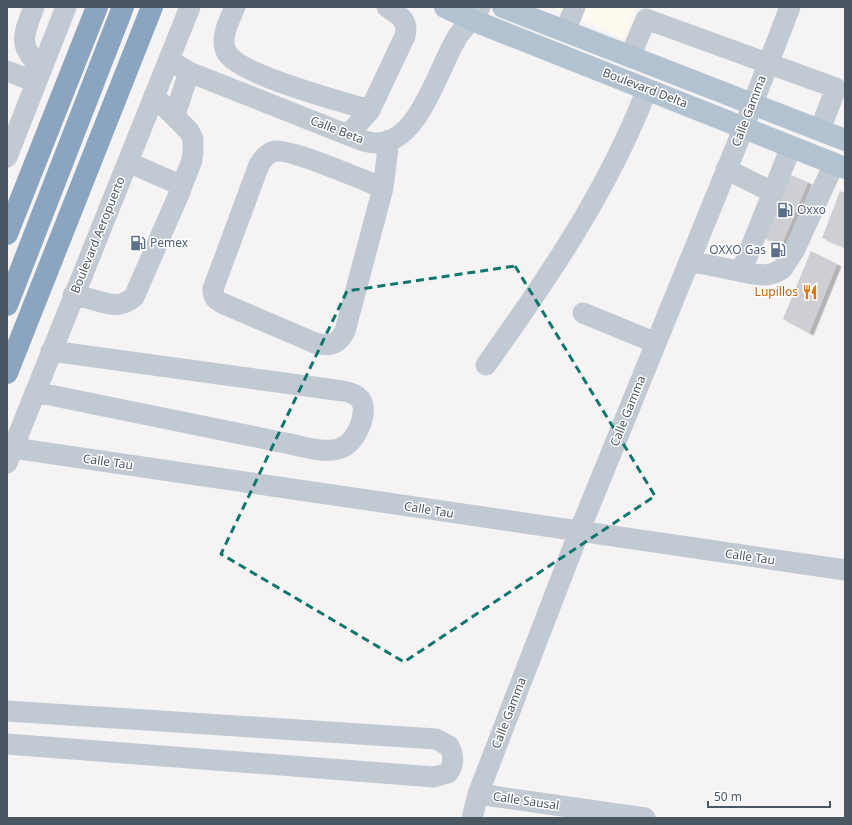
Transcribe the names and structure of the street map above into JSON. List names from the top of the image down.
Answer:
{
  "streets": {
    "main road": ["Boulevard Delta"],
    "street": [
      "Calle Gamma",
      "Calle Beta",
      "Boulevard Aeropuerto",
      "Calle Tau",
      "Calle Sausal"
    ]
  },
  "crossings": [
    ["Boulevard Delta", "Calle Gamma"],
    ["Boulevard Delta", "Calle Beta"],
    ["Calle Gamma", "Calle Tau"],
    ["Calle Gamma", "Calle Sausal"],
    ["Calle Beta", "Boulevard Aeropuerto"],
    ["Boulevard Aeropuerto", "Calle Tau"]
  ],
  "places": {
    "fuel station": ["Oxxo", "Pemex", "OXXO Gas"],
    "restaurant": ["Lupillos"]
  },
  "scale_bar": "50 m"
}
